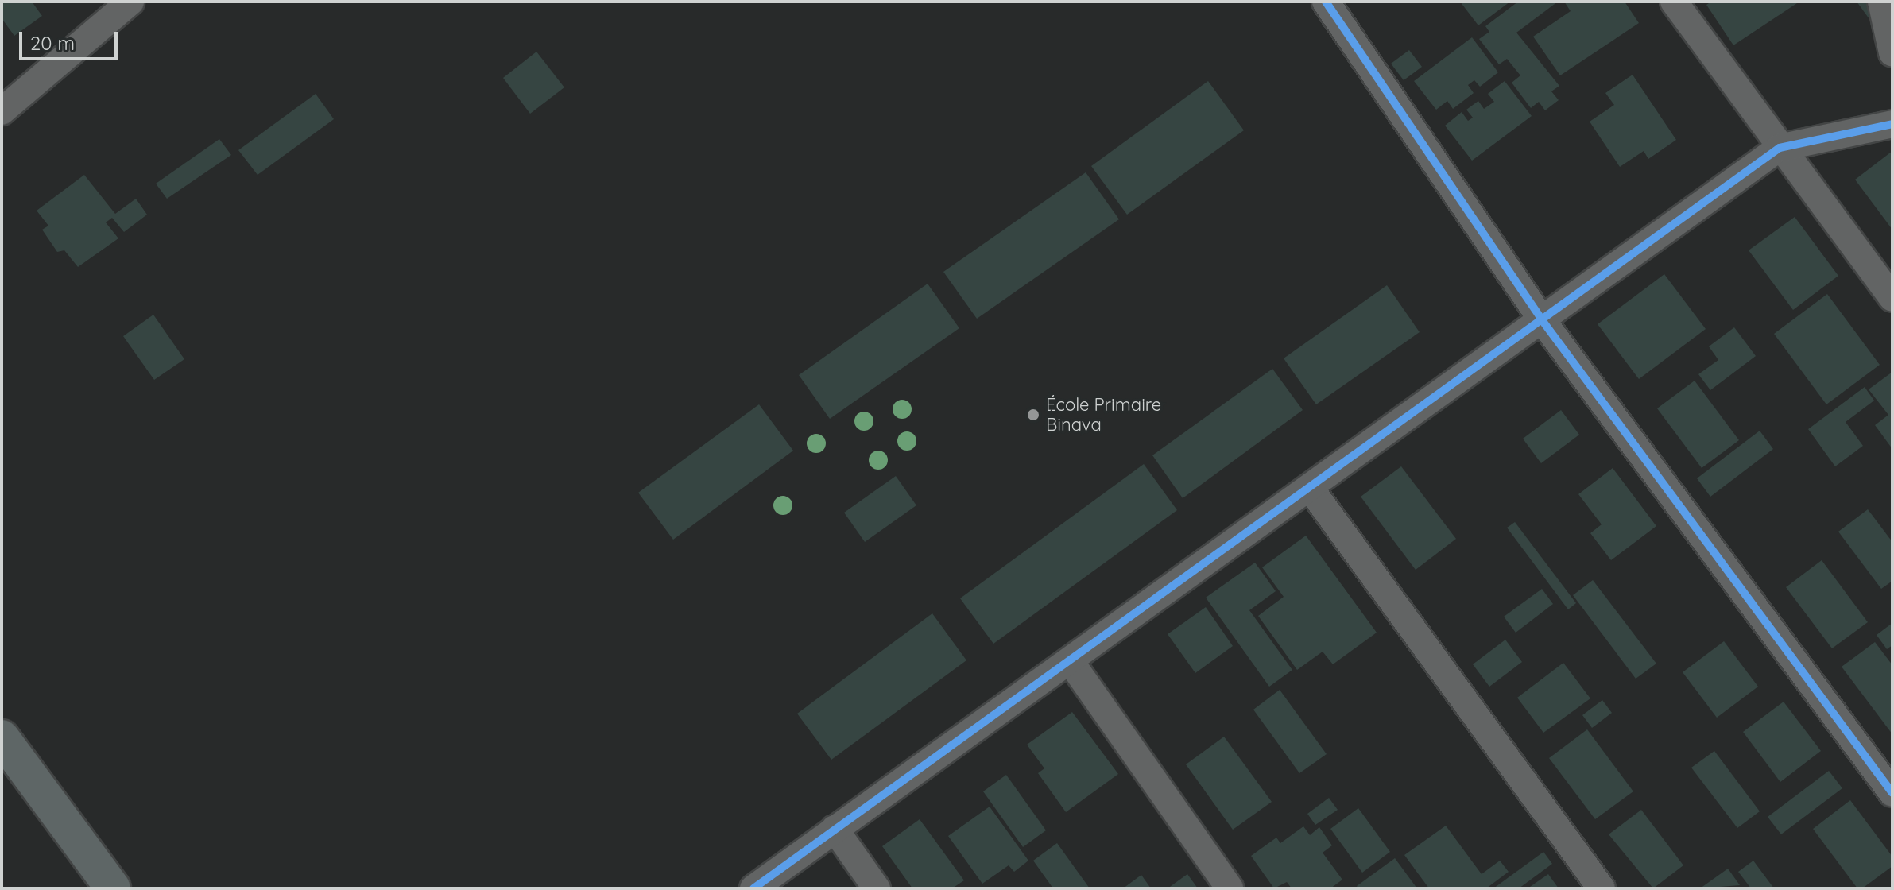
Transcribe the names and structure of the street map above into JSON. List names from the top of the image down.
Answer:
{
  "places": ["École Primaire Binava"],
  "scale_bar": "20 m"
}
